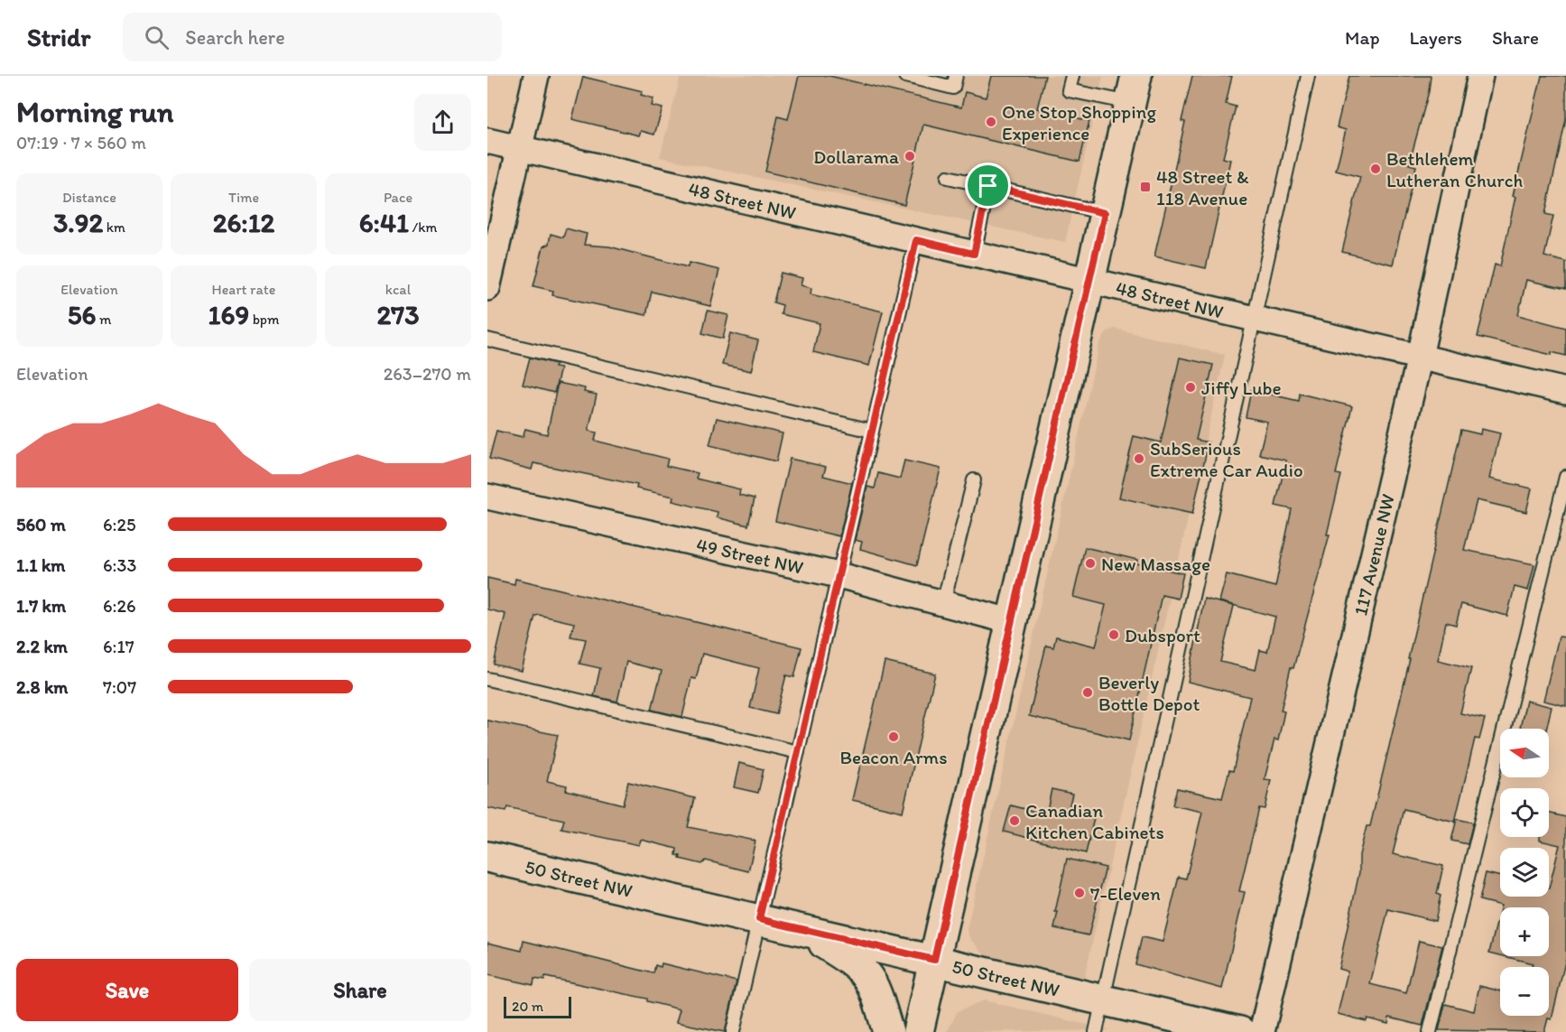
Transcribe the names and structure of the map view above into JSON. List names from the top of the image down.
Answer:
{
  "streets": {
    "main road": ["50 Street NW"],
    "street": ["48 Street NW", "117 Avenue NW", "49 Street NW"]
  },
  "crossings": [
    ["48 Street NW", "117 Avenue NW"]
  ],
  "places": {
    "other": [
      "One Stop Shopping Experience",
      "Dollarama",
      "Bethlehem Lutheran Church",
      "Jiffy Lube",
      "SubSerious Extreme Car Audio",
      "New Massage",
      "Dubsport",
      "Beverly Bottle Depot",
      "Beacon Arms",
      "Canadian Kitchen Cabinets",
      "7-Eleven"
    ],
    "transit": ["48 Street & 118 Avenue"]
  },
  "scale_bar": "20 m",
  "north": "left",
  "page": {
    "header": "Stridr",
    "search": "Search here",
    "nav": ["Map", "Layers", "Share"],
    "heading": ["Morning run", "07:19 · 7 × 560 m"],
    "stats": [
      ["Distance", "3.92 km"],
      ["Time", "26:12"],
      ["Pace", "6:41 /km"],
      ["Elevation", "56 m"],
      ["Heart rate", "169 bpm"],
      ["kcal", "273"]
    ],
    "chart": ["Elevation", "263–270 m"],
    "list": [
      {
        "name": "560 m",
        "note": "6:25"
      },
      {
        "name": "1.1 km",
        "note": "6:33"
      },
      {
        "name": "1.7 km",
        "note": "6:26"
      },
      {
        "name": "2.2 km",
        "note": "6:17"
      },
      {
        "name": "2.8 km",
        "note": "7:07"
      }
    ],
    "map_buttons": ["+", "−"],
    "buttons": ["Save", "Share"],
    "scale": "20 m"
  }
}
